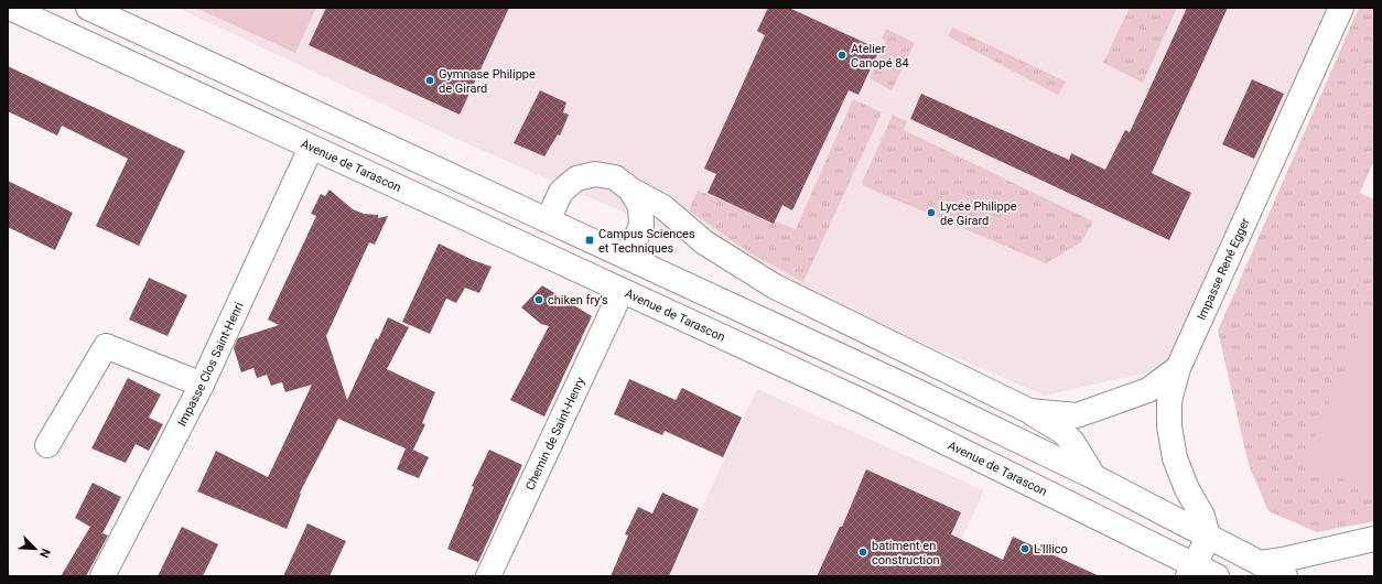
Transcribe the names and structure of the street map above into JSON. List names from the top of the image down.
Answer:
{
  "streets": {
    "main road": [
      "Avenue de Tarascon",
      "Impasse René Egger",
      "Impasse Clos Saint-Henri",
      "Chemin de Saint-Henry"
    ]
  },
  "crossings": [
    ["Avenue de Tarascon", "Impasse Clos Saint-Henri"],
    ["Avenue de Tarascon", "Chemin de Saint-Henry"]
  ],
  "places": {
    "other": [
      "Atelier Canopé 84",
      "Gymnase Philippe de Girard",
      "Lycée Philippe de Girard",
      "chiken fry's",
      "L'Illico",
      "batiment en construction"
    ],
    "transit": ["Campus Sciences et Techniques"]
  },
  "north": "bottom right"
}
